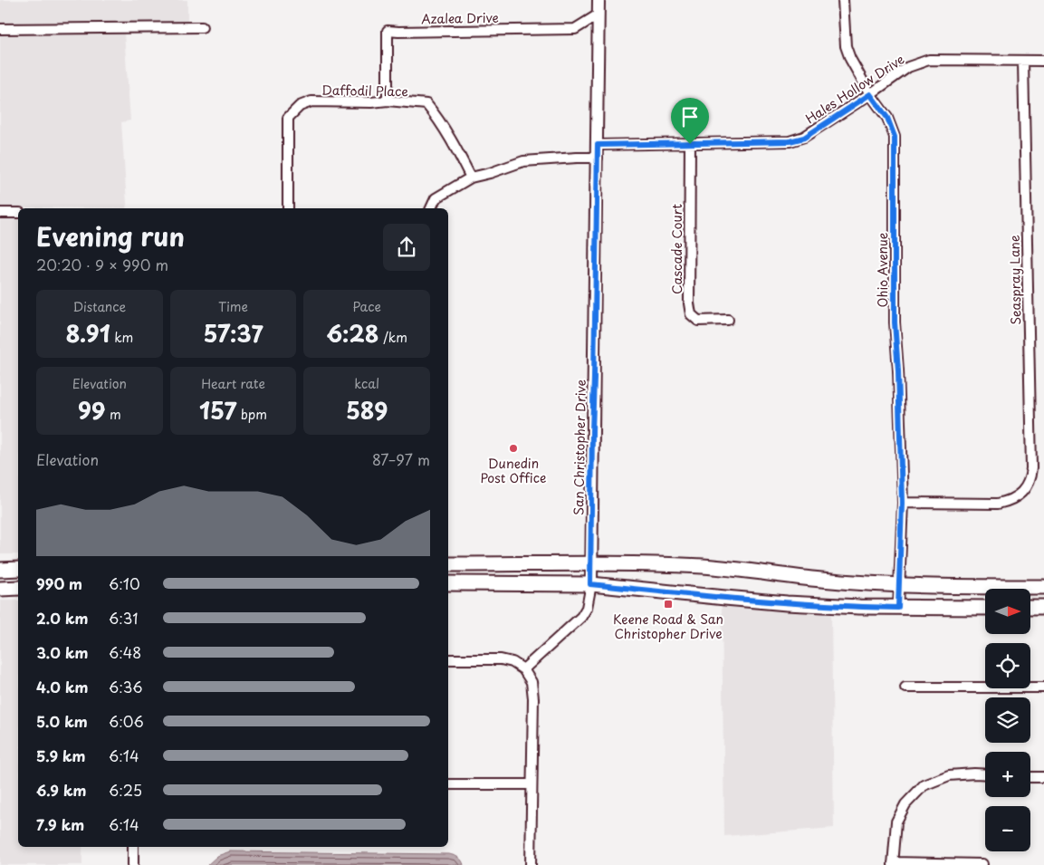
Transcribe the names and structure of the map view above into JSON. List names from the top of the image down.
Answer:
{
  "streets": {
    "street": [
      "Azalea Drive",
      "Hales Hollow Drive",
      "Daffodil Place",
      "Cascade Court",
      "Ohio Avenue",
      "Seaspray Lane",
      "San Christopher Drive"
    ]
  },
  "crossings": [
    ["Azalea Drive", "Daffodil Place"],
    ["Azalea Drive", "San Christopher Drive"],
    ["Hales Hollow Drive", "Cascade Court"],
    ["Hales Hollow Drive", "Ohio Avenue"],
    ["Hales Hollow Drive", "Seaspray Lane"],
    ["Hales Hollow Drive", "San Christopher Drive"],
    ["Ohio Avenue", "Seaspray Lane"]
  ],
  "places": {
    "other": ["Dunedin Post Office"],
    "transit": ["Keene Road & San Christopher Drive"]
  },
  "north": "right",
  "page": {
    "heading": ["Evening run", "20:20 · 9 × 990 m"],
    "stats": [
      ["Distance", "8.91 km"],
      ["Time", "57:37"],
      ["Pace", "6:28 /km"],
      ["Elevation", "99 m"],
      ["Heart rate", "157 bpm"],
      ["kcal", "589"]
    ],
    "chart": ["Elevation", "87–97 m"],
    "list": [
      {
        "name": "990 m",
        "note": "6:10"
      },
      {
        "name": "2.0 km",
        "note": "6:31"
      },
      {
        "name": "3.0 km",
        "note": "6:48"
      },
      {
        "name": "4.0 km",
        "note": "6:36"
      },
      {
        "name": "5.0 km",
        "note": "6:06"
      },
      {
        "name": "5.9 km",
        "note": "6:14"
      },
      {
        "name": "6.9 km",
        "note": "6:25"
      },
      {
        "name": "7.9 km",
        "note": "6:14"
      }
    ],
    "map_buttons": ["+", "−"]
  }
}
